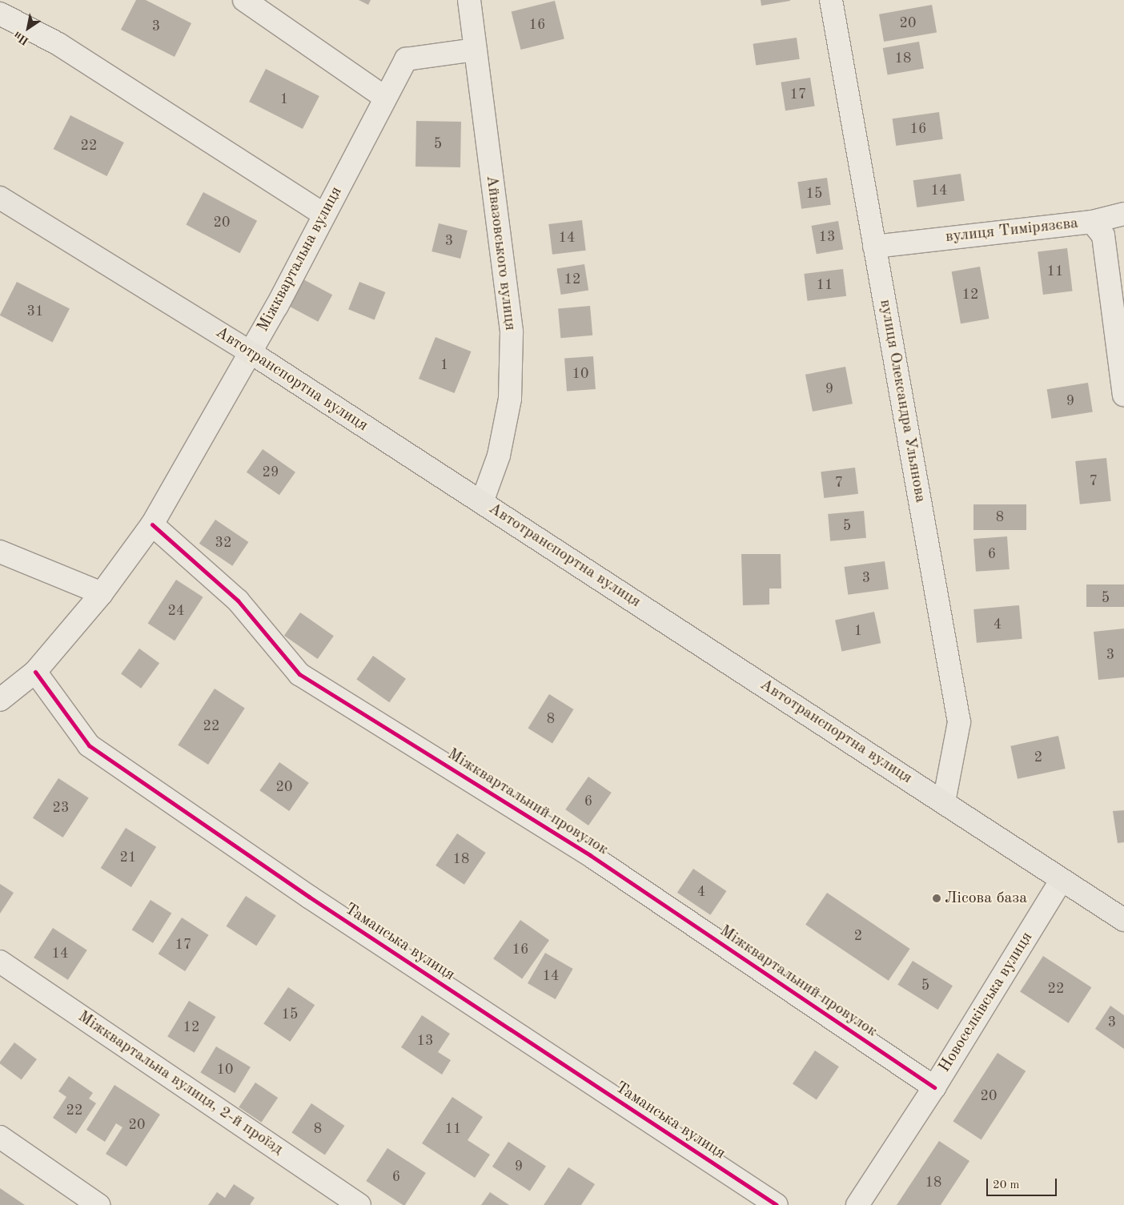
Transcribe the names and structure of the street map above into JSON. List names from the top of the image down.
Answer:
{
  "streets": {
    "main road": ["Автотранспортна вулиця"],
    "street": [
      "вулиця Тимірязєва",
      "Айвазовського вулиця",
      "Міжквартальна вулиця",
      "вулиця Олександра Ульянова",
      "Міжквартальний провулок",
      "Таманська вулиця",
      "Новоселківська вулиця",
      "Міжквартальна вулиця, 2-й проїзд"
    ]
  },
  "crossings": [
    ["вулиця Тимірязєва", "вулиця Олександра Ульянова"],
    ["Айвазовського вулиця", "Міжквартальна вулиця"],
    ["Айвазовського вулиця", "Автотранспортна вулиця"],
    ["Міжквартальна вулиця", "Автотранспортна вулиця"],
    ["Міжквартальна вулиця", "Міжквартальний провулок"],
    ["Міжквартальна вулиця", "Таманська вулиця"],
    ["Автотранспортна вулиця", "вулиця Олександра Ульянова"],
    ["Автотранспортна вулиця", "Новоселківська вулиця"],
    ["Міжквартальний провулок", "Новоселківська вулиця"]
  ],
  "places": ["Лісова база"],
  "house_numbers": [
    "20",
    "16",
    "3",
    "18",
    "17",
    "1",
    "16",
    "5",
    "22",
    "14",
    "15",
    "20",
    "13",
    "14",
    "3",
    "11",
    "12",
    "11",
    "12",
    "31",
    "1",
    "10",
    "9",
    "9",
    "29",
    "7",
    "7",
    "8",
    "5",
    "32",
    "6",
    "3",
    "5",
    "24",
    "4",
    "1",
    "3",
    "8",
    "22",
    "2",
    "20",
    "6",
    "23",
    "21",
    "18",
    "4",
    "2",
    "17",
    "16",
    "14",
    "14",
    "5",
    "22",
    "15",
    "3",
    "12",
    "13",
    "10",
    "20",
    "22",
    "20",
    "8",
    "11",
    "9",
    "6",
    "18"
  ],
  "scale_bar": "20 m",
  "north": "bottom left"
}
